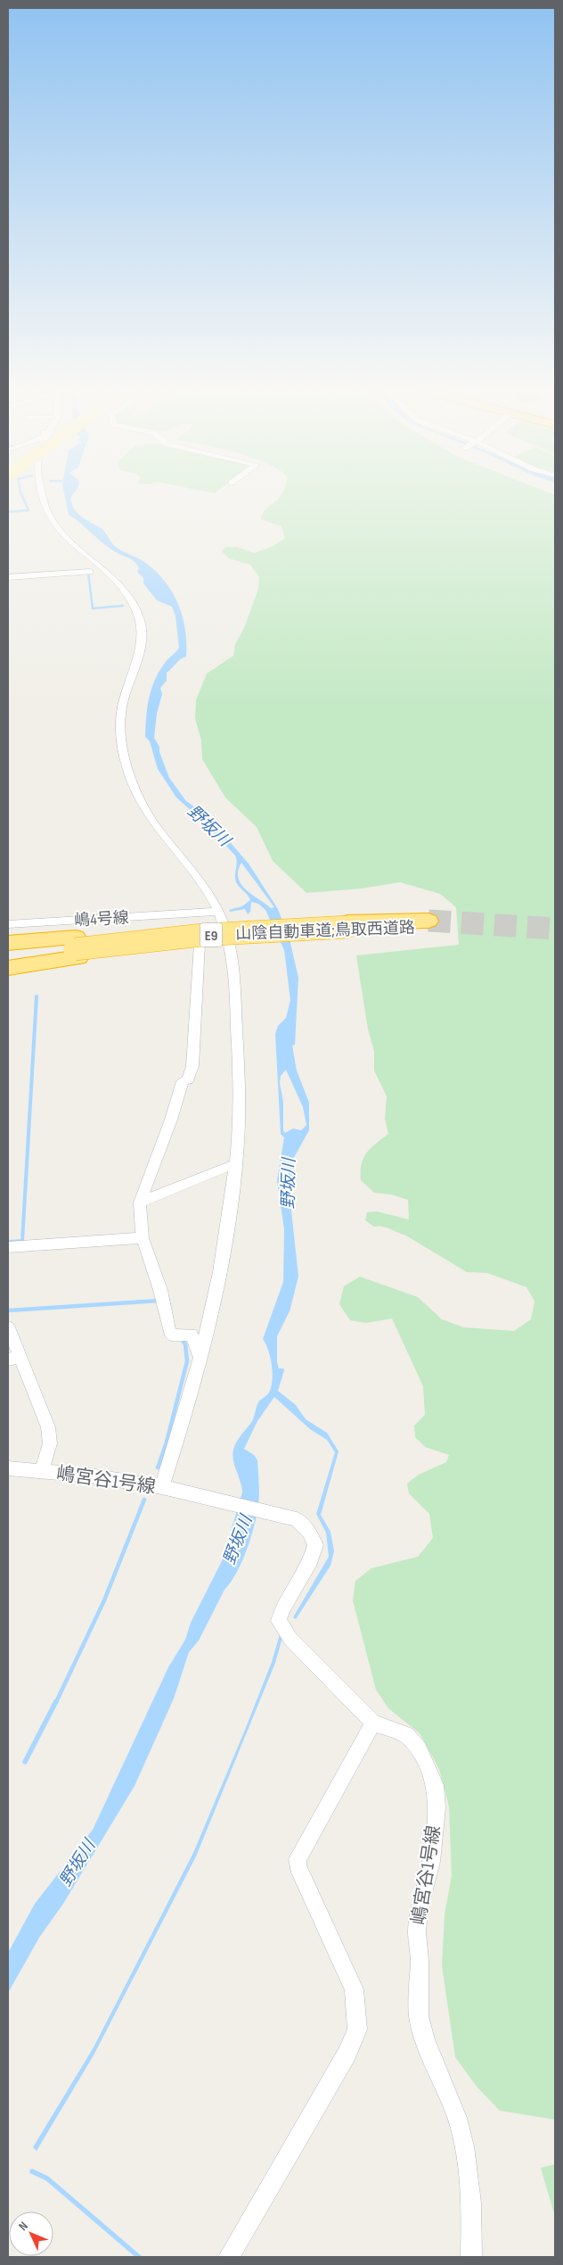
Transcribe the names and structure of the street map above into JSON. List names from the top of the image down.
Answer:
{
  "streets": {
    "highway": ["山陰自動車道;鳥取西道路"],
    "street": ["嶋4号線", "嶋宮谷1号線"]
  },
  "water": ["野坂川"],
  "north": "top left"
}
